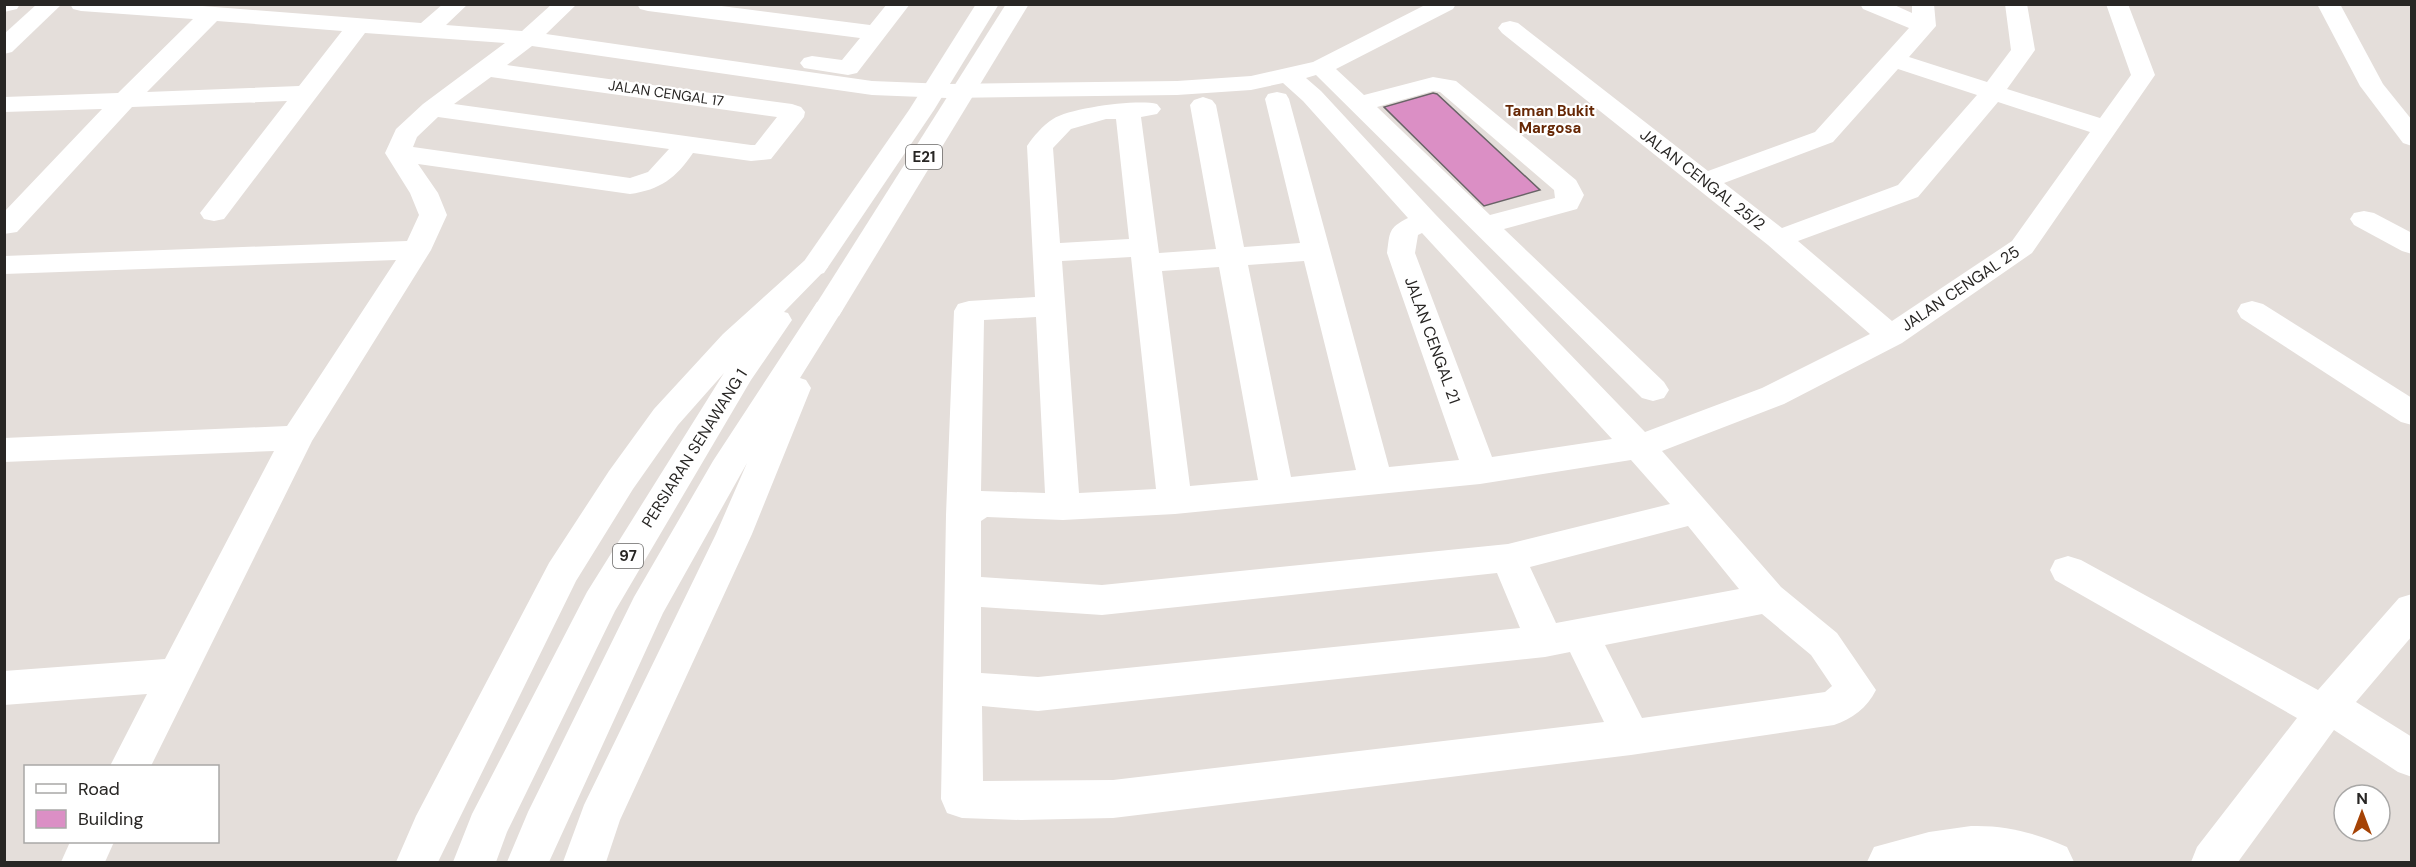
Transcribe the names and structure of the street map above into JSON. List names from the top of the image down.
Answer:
{
  "streets": {
    "main road": [
      "JALAN CENGAL 17",
      "E21",
      "JALAN CENGAL 25/2",
      "JALAN CENGAL 25",
      "JALAN CENGAL 21",
      "PERSIARAN SENAWANG 1",
      "97"
    ]
  },
  "crossings": [
    ["E21", "PERSIARAN SENAWANG 1"],
    ["E21", "97"],
    ["JALAN CENGAL 25/2", "JALAN CENGAL 25"],
    ["JALAN CENGAL 25", "JALAN CENGAL 21"]
  ],
  "districts": ["Taman Bukit Margosa"],
  "legend": ["Road", "Building"],
  "north": "top"
}
